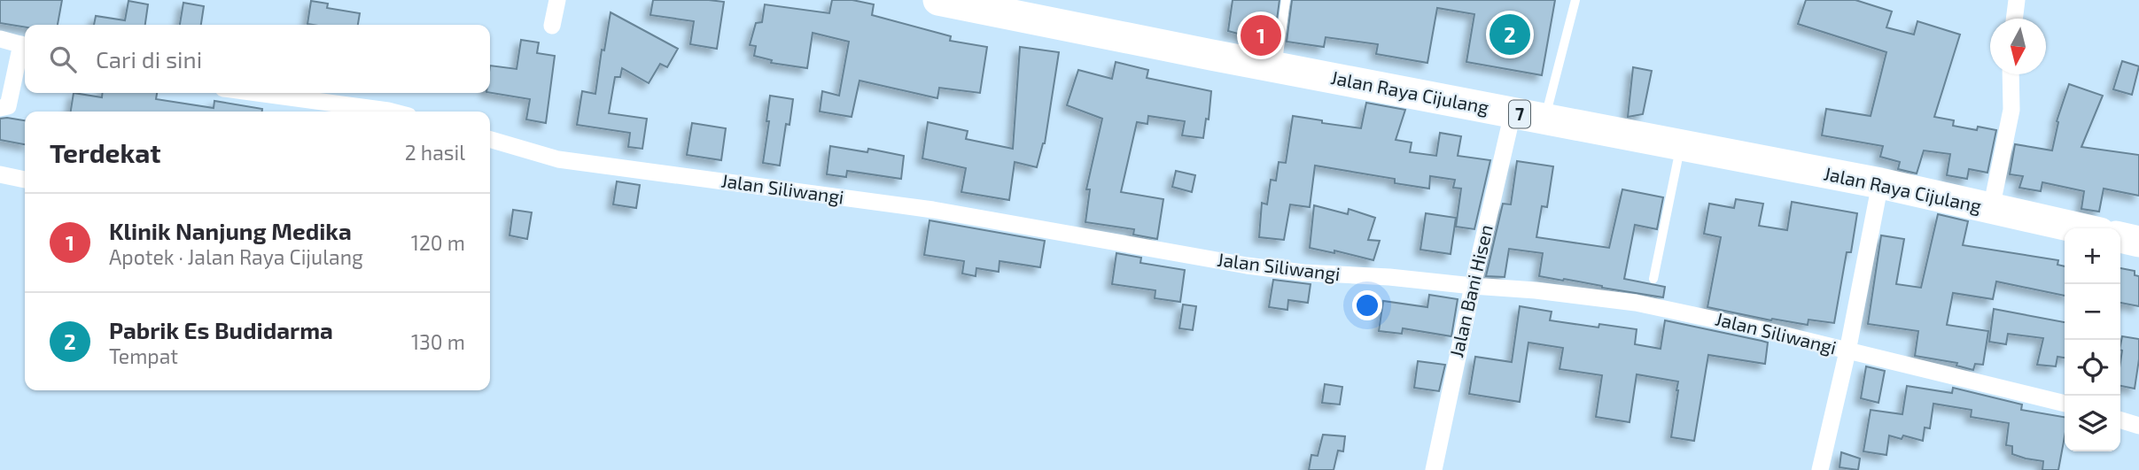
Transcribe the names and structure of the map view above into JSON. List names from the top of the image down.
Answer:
{
  "streets": {
    "highway": ["Jalan Raya Cijulang", "7"],
    "street": ["Jalan Siliwangi", "Jalan Bani Hisen"]
  },
  "crossings": [
    ["Jalan Raya Cijulang", "Jalan Bani Hisen"],
    ["Jalan Siliwangi", "Jalan Bani Hisen"]
  ],
  "north": "bottom",
  "page": {
    "pins": ["2", "1"],
    "search": "Cari di sini",
    "heading": ["Terdekat", "2 hasil"],
    "list": [
      {
        "mark": "1",
        "name": "Klinik Nanjung Medika",
        "note": "Apotek · Jalan Raya Cijulang",
        "value": "120 m"
      },
      {
        "mark": "2",
        "name": "Pabrik Es Budidarma",
        "note": "Tempat",
        "value": "130 m"
      }
    ],
    "map_buttons": ["+", "−"]
  }
}
